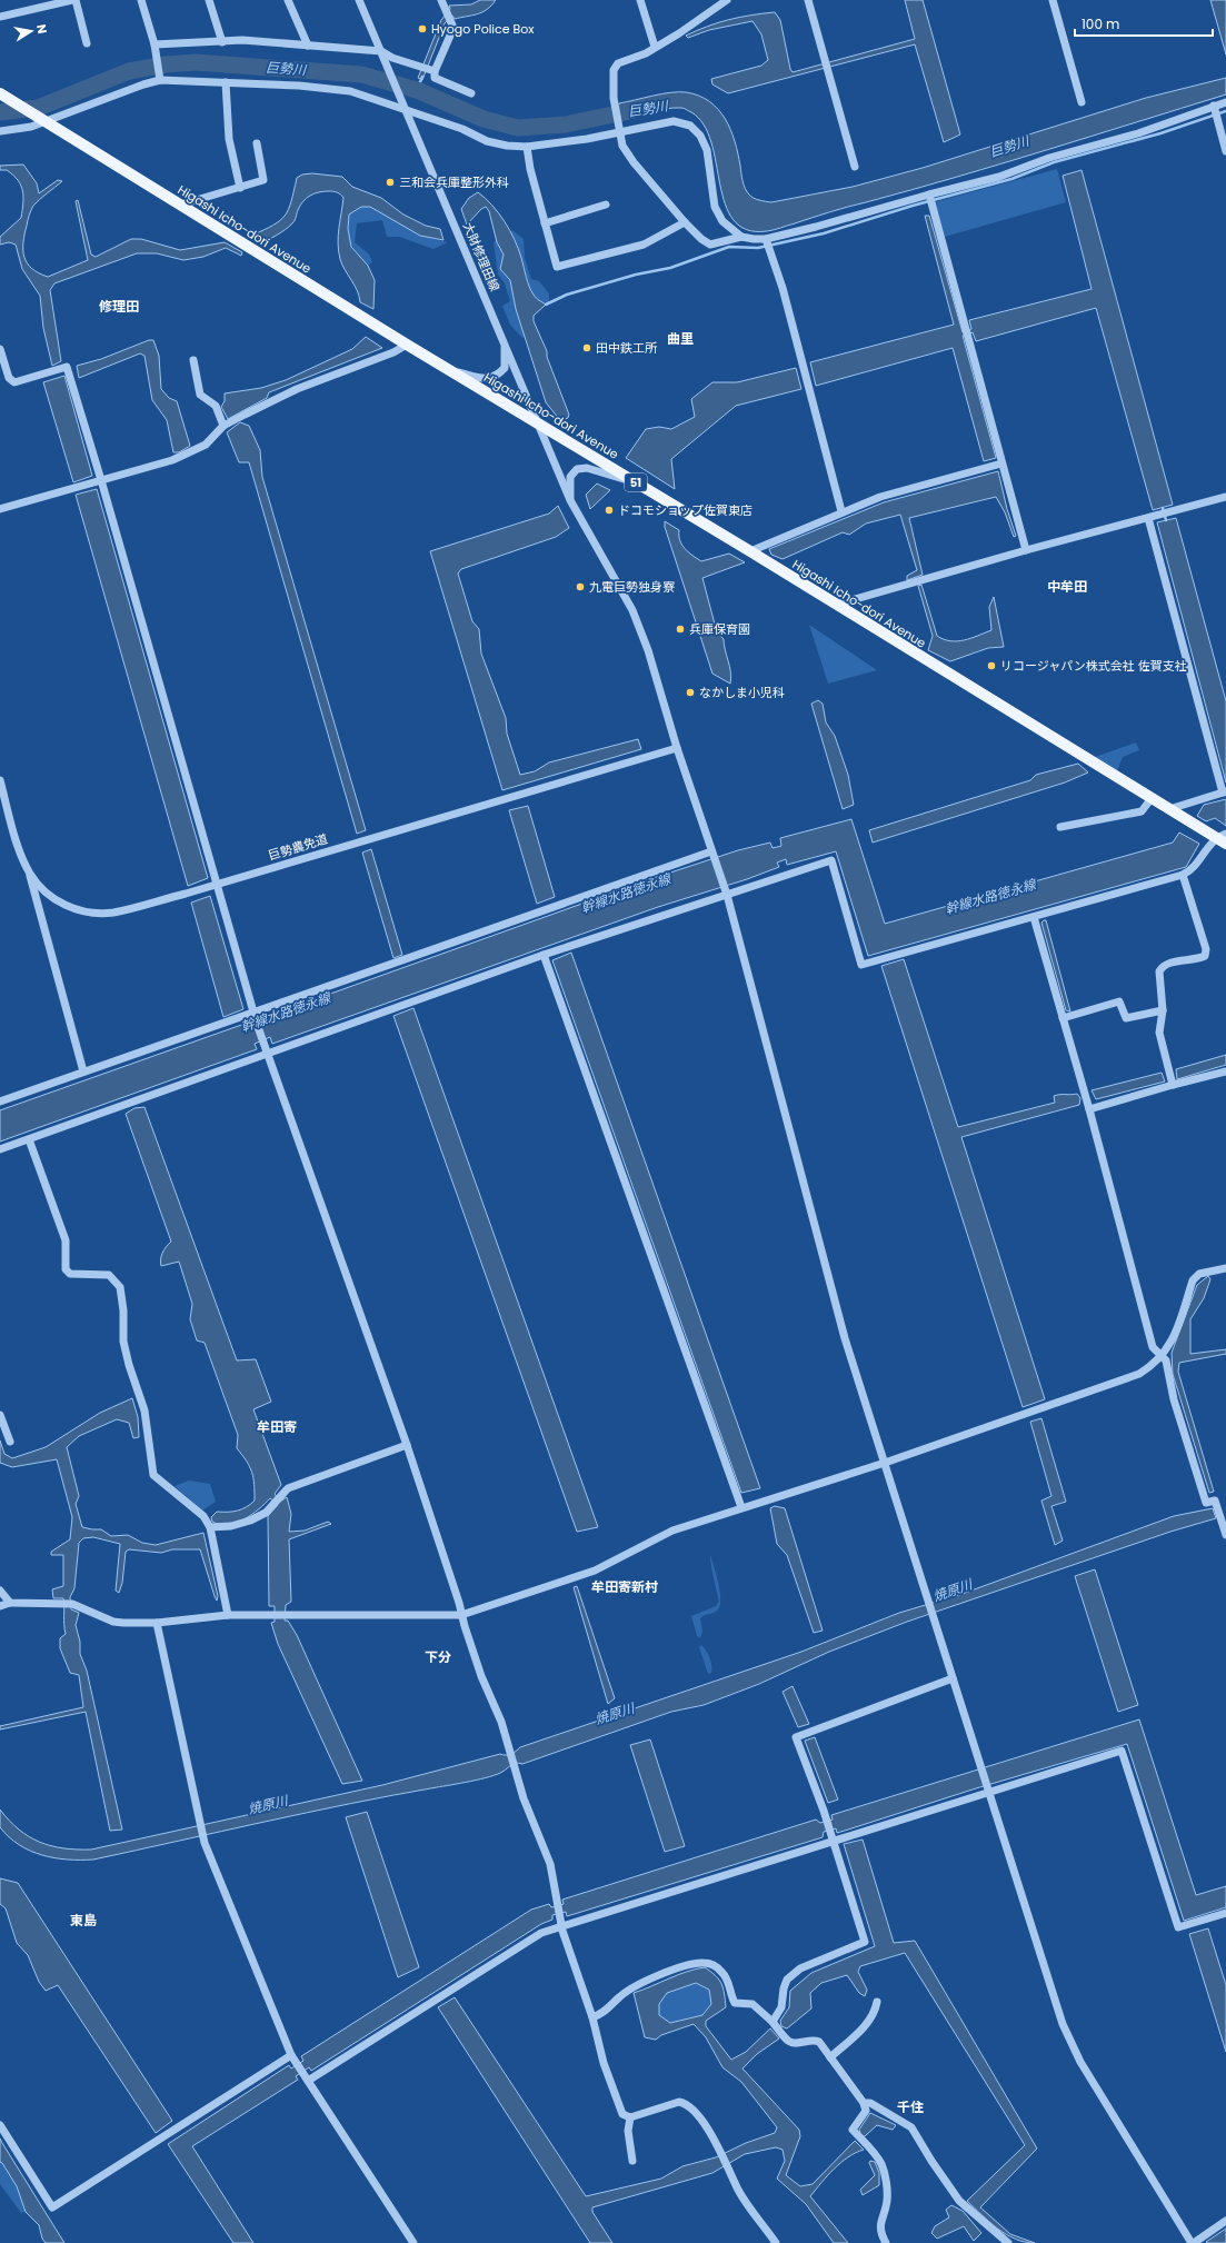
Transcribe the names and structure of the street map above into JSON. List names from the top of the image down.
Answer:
{
  "streets": {
    "main road": ["Higashi Icho-dori Avenue", "51"],
    "street": ["大財修理田線", "巨勢農免道"]
  },
  "crossings": [
    ["Higashi Icho-dori Avenue", "大財修理田線"],
    ["大財修理田線", "巨勢農免道"]
  ],
  "districts": [
    "修理田",
    "曲里",
    "中牟田",
    "牟田寄",
    "牟田寄新村",
    "下分",
    "東島",
    "千住"
  ],
  "water": ["巨勢川", "幹線水路徳永線", "焼原川"],
  "places": [
    "Hyogo Police Box",
    "三和会兵庫整形外科",
    "田中鉄工所",
    "ドコモショップ佐賀東店",
    "九電巨勢独身寮",
    "兵庫保育園",
    "リコージャパン株式会社 佐賀支社",
    "なかしま小児科"
  ],
  "scale_bar": "100 m",
  "north": "right"
}
